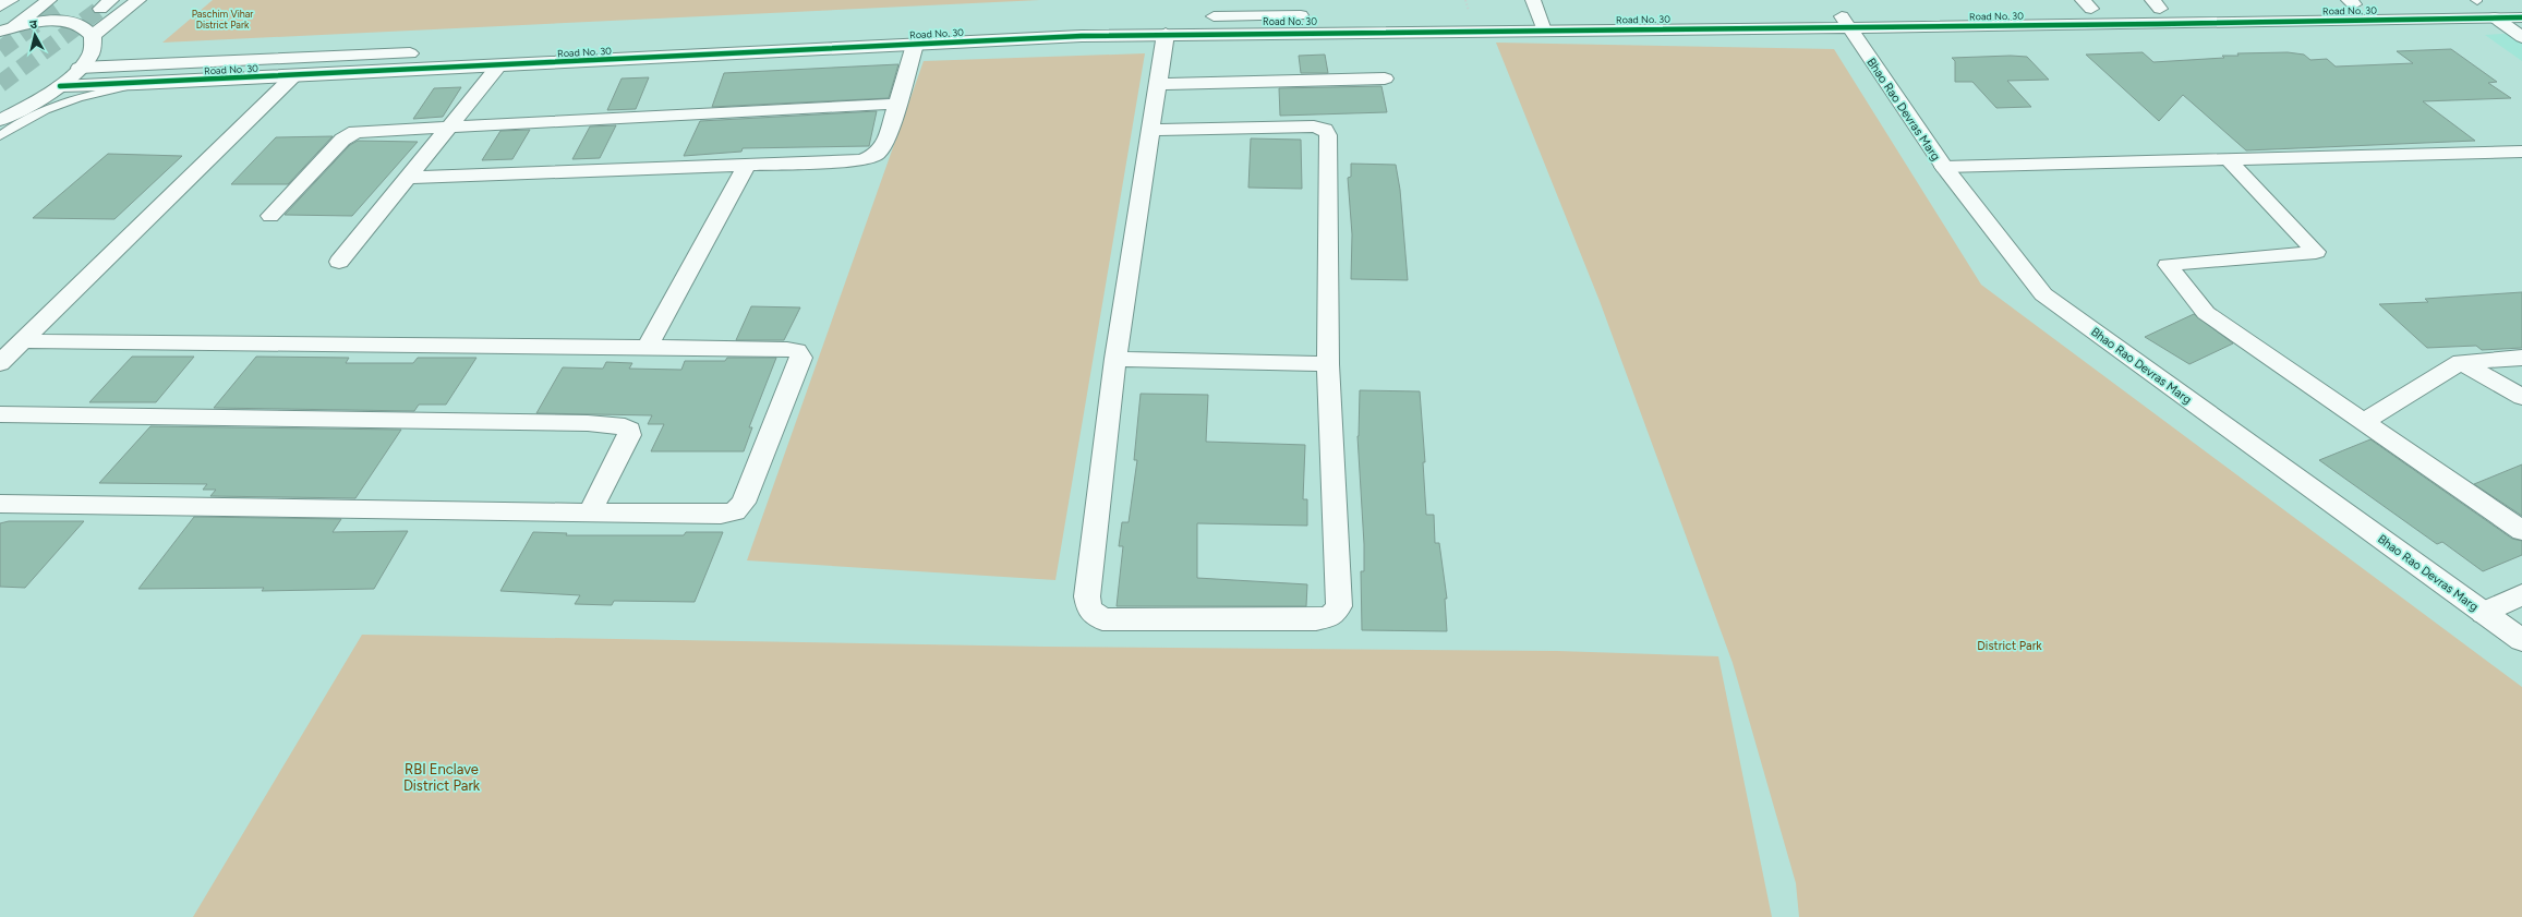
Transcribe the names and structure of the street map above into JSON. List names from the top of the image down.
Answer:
{
  "streets": {
    "street": ["Road No. 30", "Bhao Rao Devras Marg"]
  },
  "crossings": [
    ["Road No. 30", "Bhao Rao Devras Marg"]
  ],
  "parks": ["Paschim Vihar District Park", "District Park", "RBI Enclave District Park"],
  "north": "top"
}
